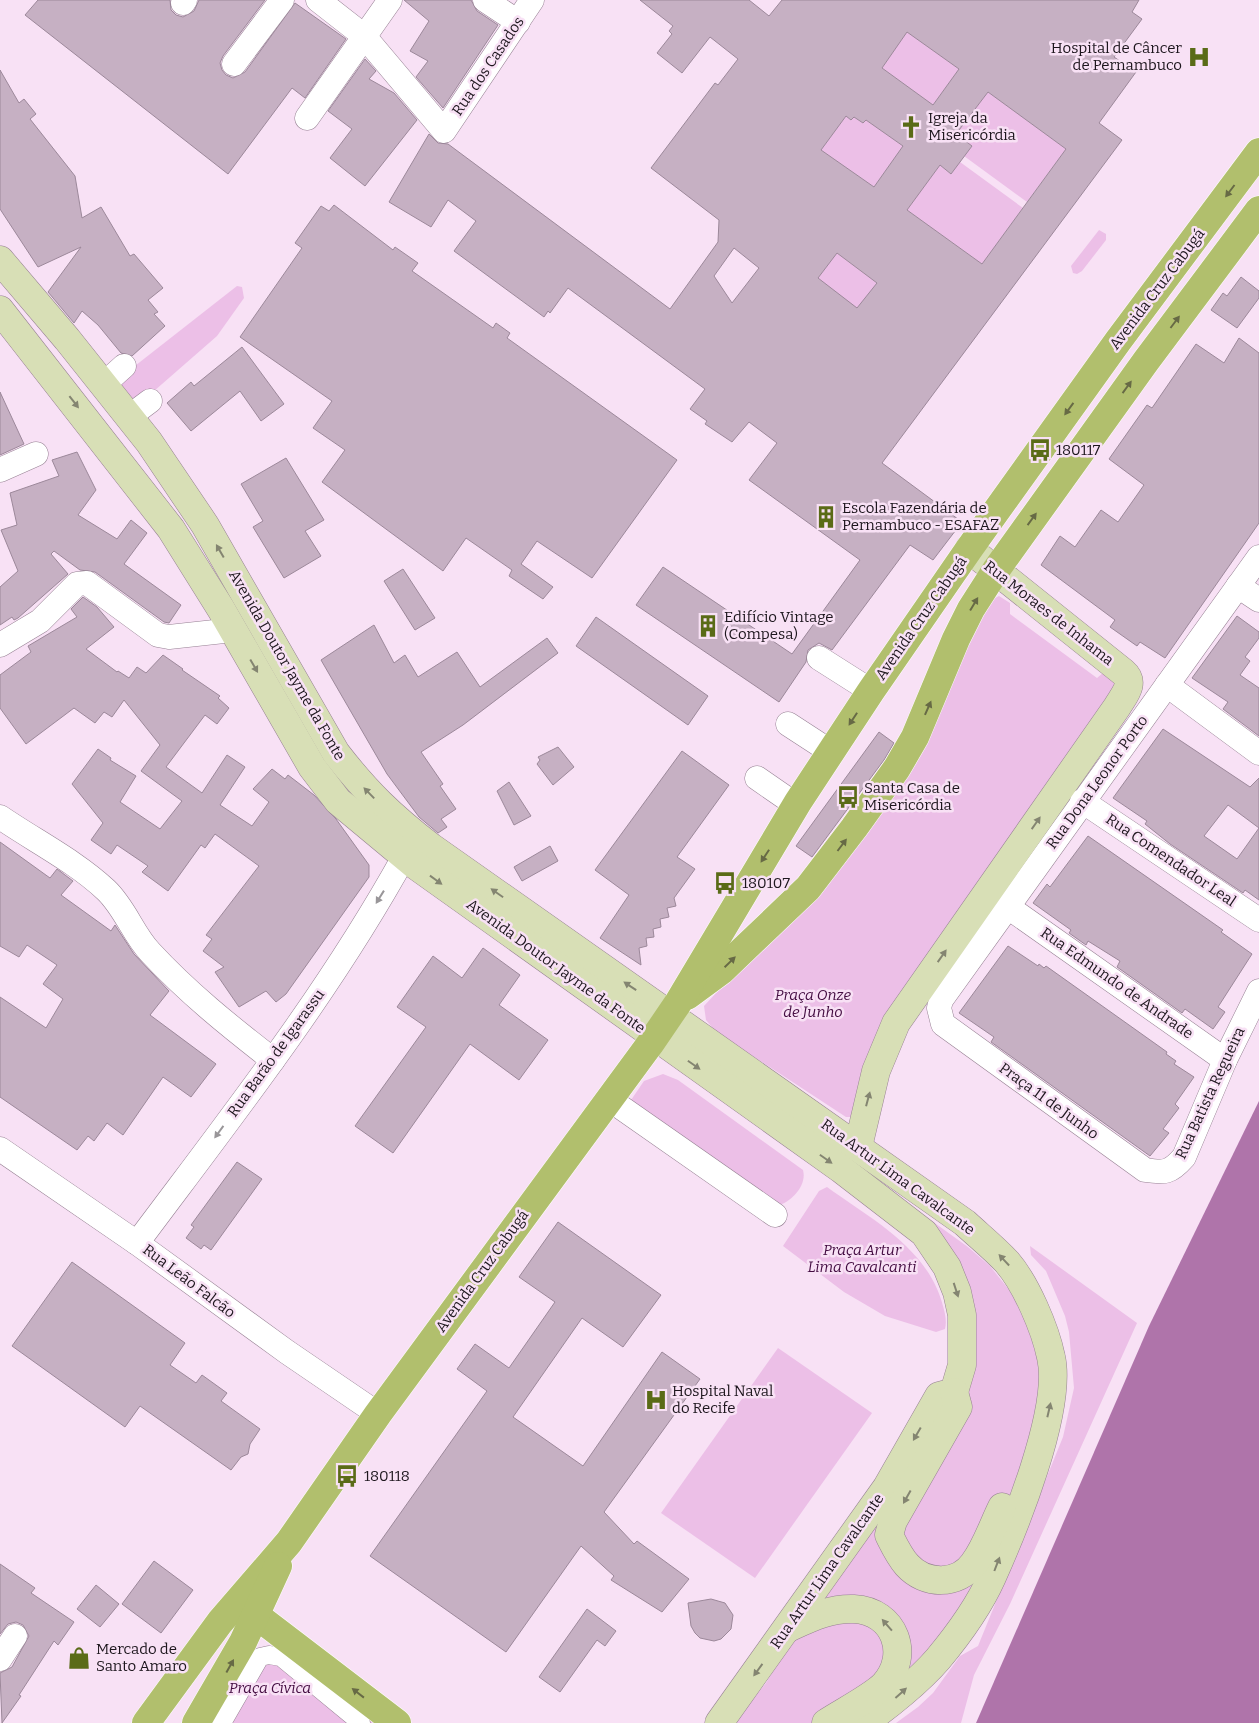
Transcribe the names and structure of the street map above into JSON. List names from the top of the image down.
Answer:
{
  "streets": {
    "main road": [
      "Avenida Cruz Cabugá",
      "Rua Moraes de Inhama",
      "Avenida Doutor Jayme da Fonte",
      "Rua Dona Leonor Porto",
      "Rua Artur Lima Cavalcante"
    ],
    "street": [
      "Rua dos Casados",
      "Rua Comendador Leal",
      "Rua Edmundo de Andrade",
      "Rua Barão de Igarassu",
      "Rua Batista Regueira",
      "Praça 11 de Junho",
      "Rua Leão Falcão"
    ]
  },
  "crossings": [
    ["Avenida Cruz Cabugá", "Rua Moraes de Inhama"],
    ["Avenida Cruz Cabugá", "Avenida Doutor Jayme da Fonte"],
    ["Avenida Cruz Cabugá", "Rua Artur Lima Cavalcante"],
    ["Avenida Cruz Cabugá", "Rua Leão Falcão"],
    ["Rua Moraes de Inhama", "Rua Dona Leonor Porto"],
    ["Avenida Doutor Jayme da Fonte", "Rua Barão de Igarassu"],
    ["Avenida Doutor Jayme da Fonte", "Rua Artur Lima Cavalcante"],
    ["Rua Dona Leonor Porto", "Rua Comendador Leal"],
    ["Rua Dona Leonor Porto", "Rua Edmundo de Andrade"],
    ["Rua Dona Leonor Porto", "Praça 11 de Junho"],
    ["Rua Dona Leonor Porto", "Rua Artur Lima Cavalcante"],
    ["Rua Edmundo de Andrade", "Rua Batista Regueira"],
    ["Rua Barão de Igarassu", "Rua Leão Falcão"],
    ["Rua Batista Regueira", "Praça 11 de Junho"]
  ],
  "one_way": ["Rua Barão de Igarassu"],
  "parks": ["Praça Onze de Junho", "Praça Artur Lima Cavalcanti", "Praça Cívica"],
  "places": {
    "hospital": ["Hospital de Câncer de Pernambuco", "Hospital Naval do Recife"],
    "church": ["Igreja da Misericórdia"],
    "bus stop": [
      "180117",
      "Santa Casa de Misericórdia",
      "180107",
      "180118"
    ],
    "building": ["Escola Fazendária de Pernambuco - ESAFAZ", "Edifício Vintage (Compesa)"],
    "shop": ["Mercado de Santo Amaro"]
  }
}
